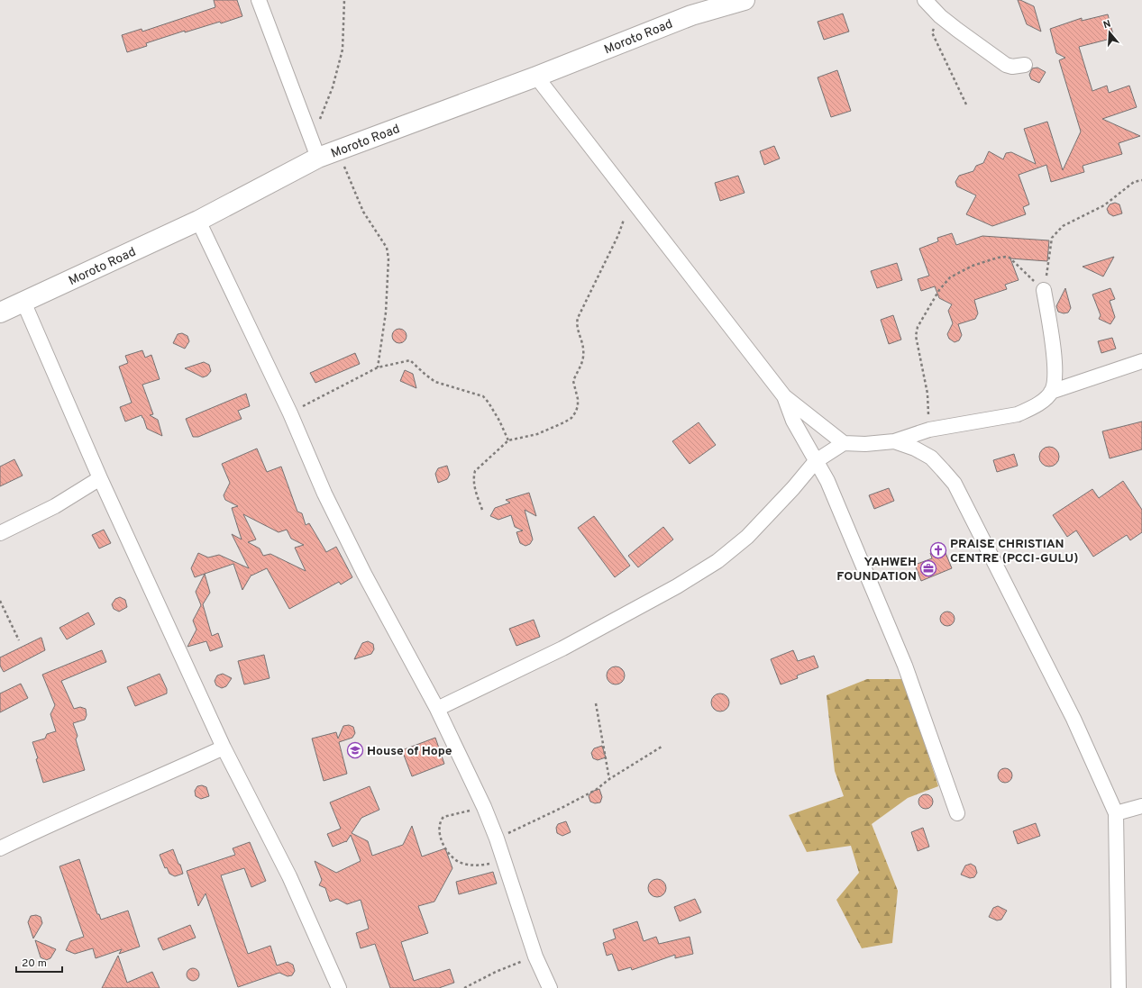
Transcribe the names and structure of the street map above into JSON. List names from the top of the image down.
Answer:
{
  "streets": {
    "main road": ["Moroto Road"]
  },
  "places": {
    "church": ["PRAISE CHRISTIAN CENTRE (PCCI-GULU)"],
    "office": ["YAHWEH FOUNDATION"],
    "school or university": ["House of Hope"]
  },
  "scale_bar": "20 m",
  "north": "top"
}
